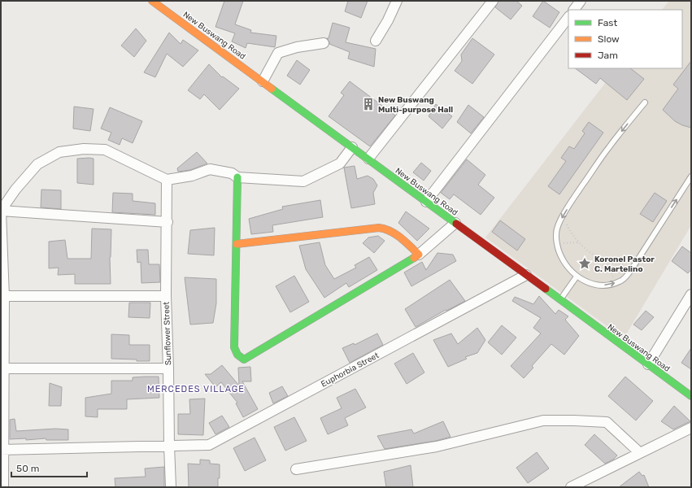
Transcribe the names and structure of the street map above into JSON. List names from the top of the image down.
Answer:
{
  "streets": {
    "street": ["New Buswang Road", "Sunflower Street", "Euphorbia Street"]
  },
  "crossings": [
    ["New Buswang Road", "Euphorbia Street"],
    ["Sunflower Street", "Euphorbia Street"]
  ],
  "districts": ["MERCEDES VILLAGE"],
  "places": {
    "building": ["New Buswang Multi-purpose Hall"],
    "place": ["Koronel Pastor C. Martelino"]
  },
  "legend": ["Fast", "Slow", "Jam"],
  "scale_bar": "50 m"
}
